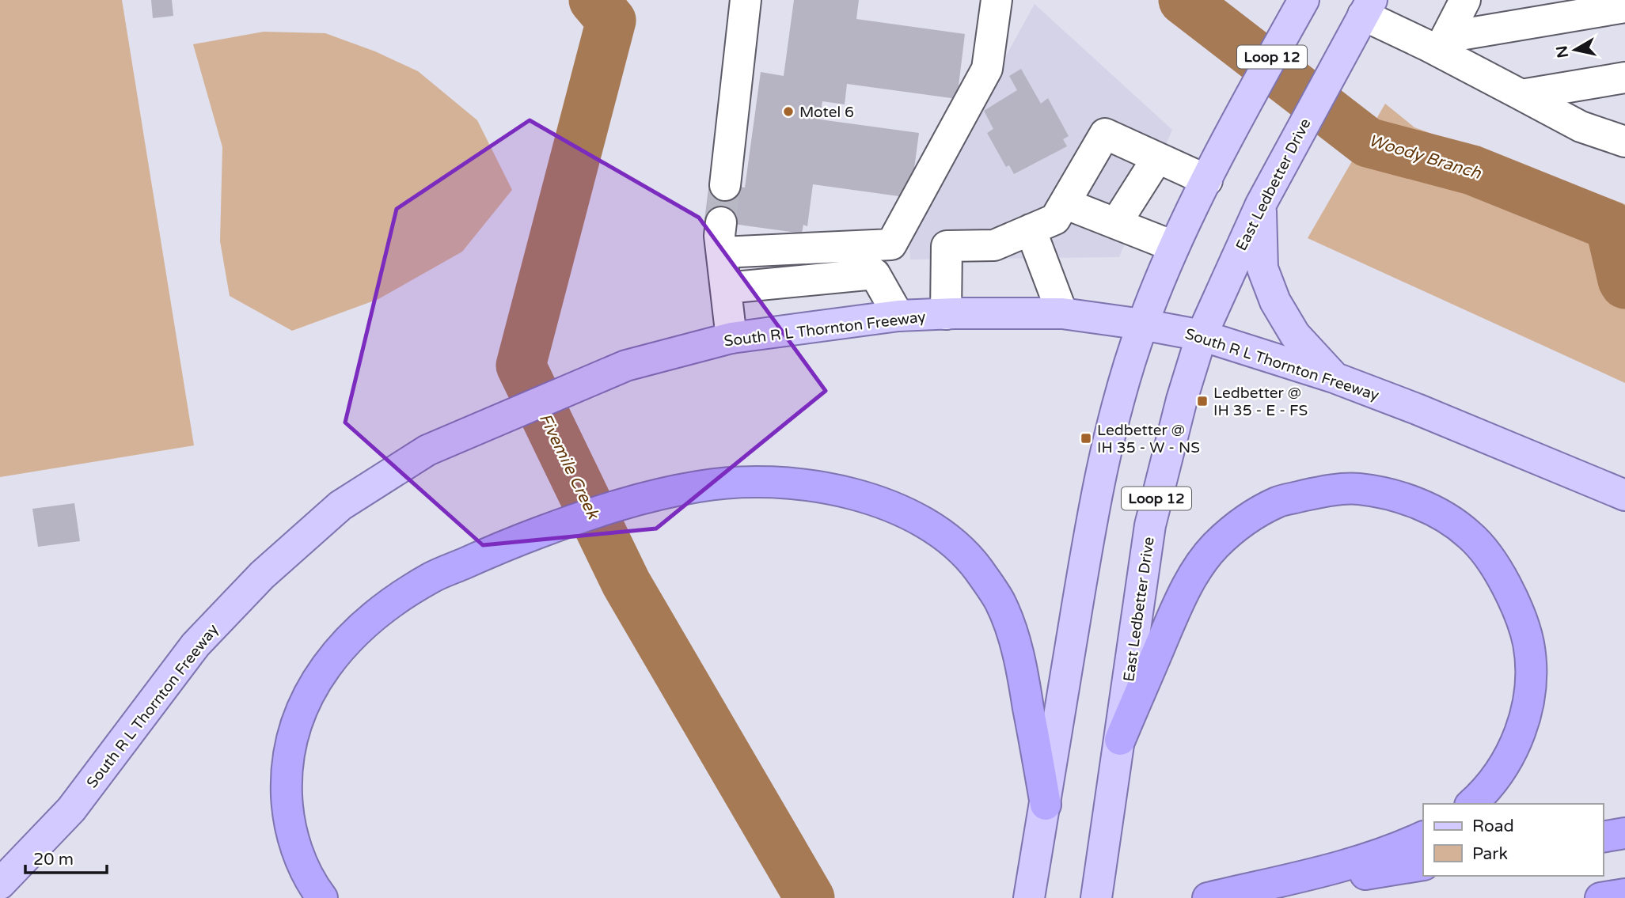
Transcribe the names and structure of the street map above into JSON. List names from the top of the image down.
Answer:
{
  "streets": {
    "main road": ["Loop 12", "East Ledbetter Drive", "South R L Thornton Freeway"]
  },
  "crossings": [
    ["Loop 12", "South R L Thornton Freeway"],
    ["East Ledbetter Drive", "South R L Thornton Freeway"]
  ],
  "water": ["Woody Branch", "Fivemile Creek"],
  "places": {
    "other": ["Motel 6"],
    "transit": ["Ledbetter @ IH 35 - E - FS", "Ledbetter @ IH 35 - W - NS"]
  },
  "legend": ["Road", "Park"],
  "scale_bar": "20 m",
  "north": "left"
}
